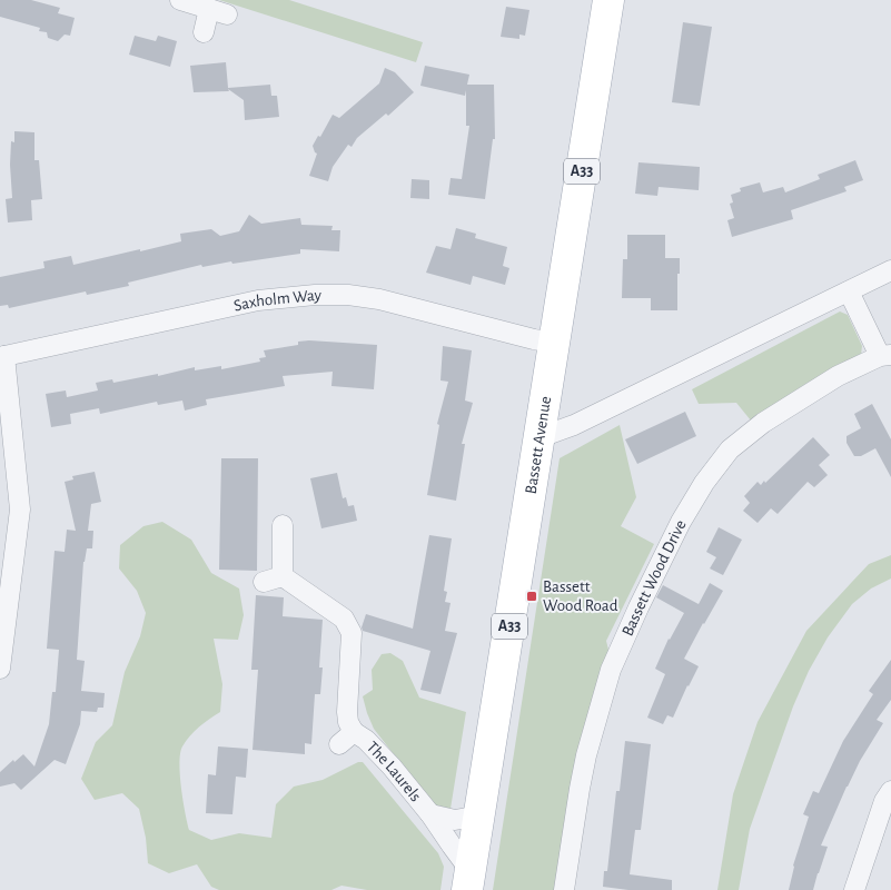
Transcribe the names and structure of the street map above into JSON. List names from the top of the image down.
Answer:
{
  "streets": {
    "main road": ["A33", "Bassett Avenue"],
    "street": ["Saxholm Way", "Bassett Wood Drive", "The Laurels"]
  },
  "crossings": [
    ["Saxholm Way", "Bassett Avenue"],
    ["Bassett Avenue", "The Laurels"]
  ],
  "places": {
    "transit": ["Bassett Wood Road"]
  }
}
